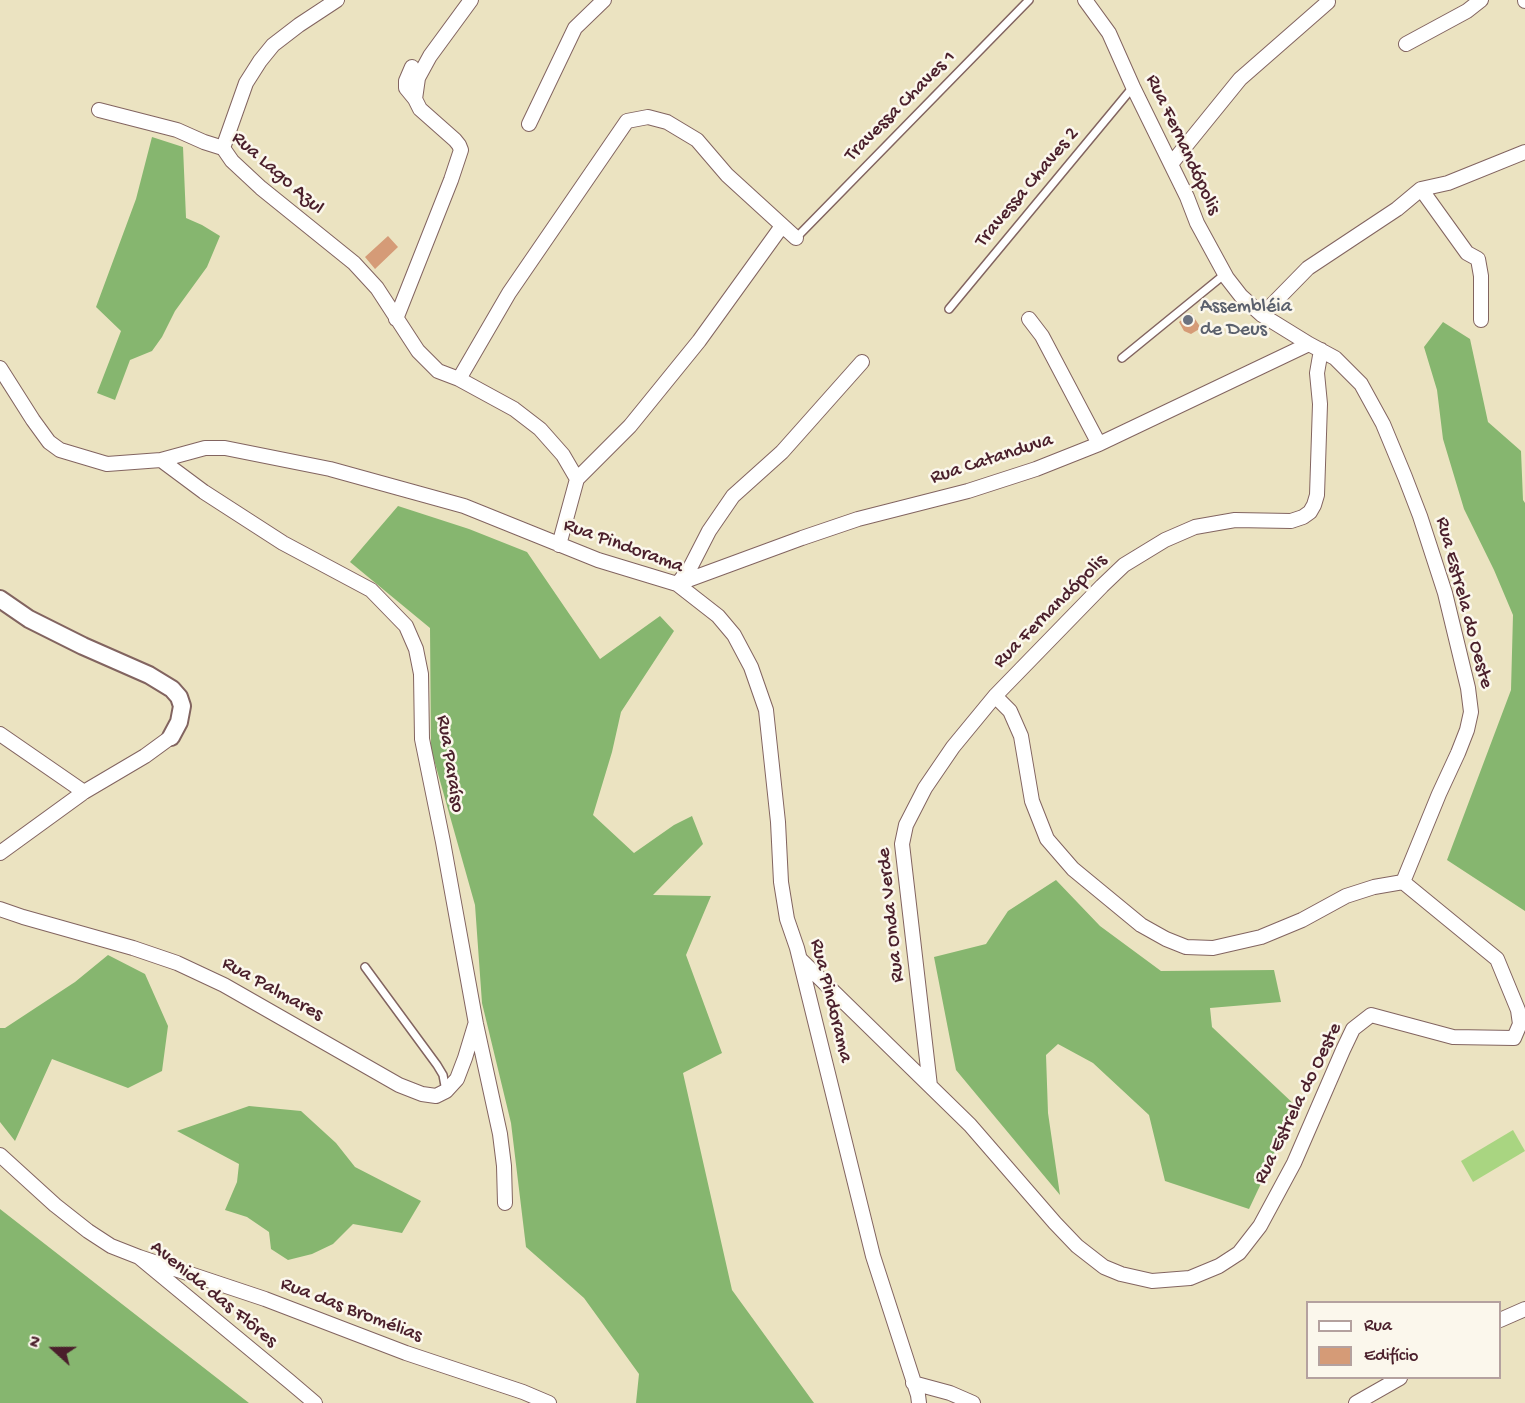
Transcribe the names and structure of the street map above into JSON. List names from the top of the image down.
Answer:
{
  "streets": {
    "street": [
      "Rua Fernandópolis",
      "Rua Lago Azul",
      "Rua Catanduva",
      "Rua Pindorama",
      "Rua Estrela do Oeste",
      "Rua Paraíso",
      "Rua Onda Verde",
      "Rua Palmares",
      "Avenida das Flôres",
      "Rua das Bromélias"
    ],
    "lane": ["Travessa Chaves 1", "Travessa Chaves 2"]
  },
  "crossings": [
    ["Rua Fernandópolis", "Travessa Chaves 2"],
    ["Rua Fernandópolis", "Rua Catanduva"],
    ["Rua Fernandópolis", "Rua Estrela do Oeste"],
    ["Rua Fernandópolis", "Rua Onda Verde"],
    ["Rua Catanduva", "Rua Pindorama"],
    ["Rua Catanduva", "Rua Estrela do Oeste"],
    ["Rua Pindorama", "Rua Estrela do Oeste"],
    ["Rua Pindorama", "Rua Paraíso"],
    ["Rua Estrela do Oeste", "Rua Onda Verde"],
    ["Avenida das Flôres", "Rua das Bromélias"]
  ],
  "places": ["Assembléia de Deus"],
  "legend": ["Rua", "Edifício"],
  "north": "left"
}
